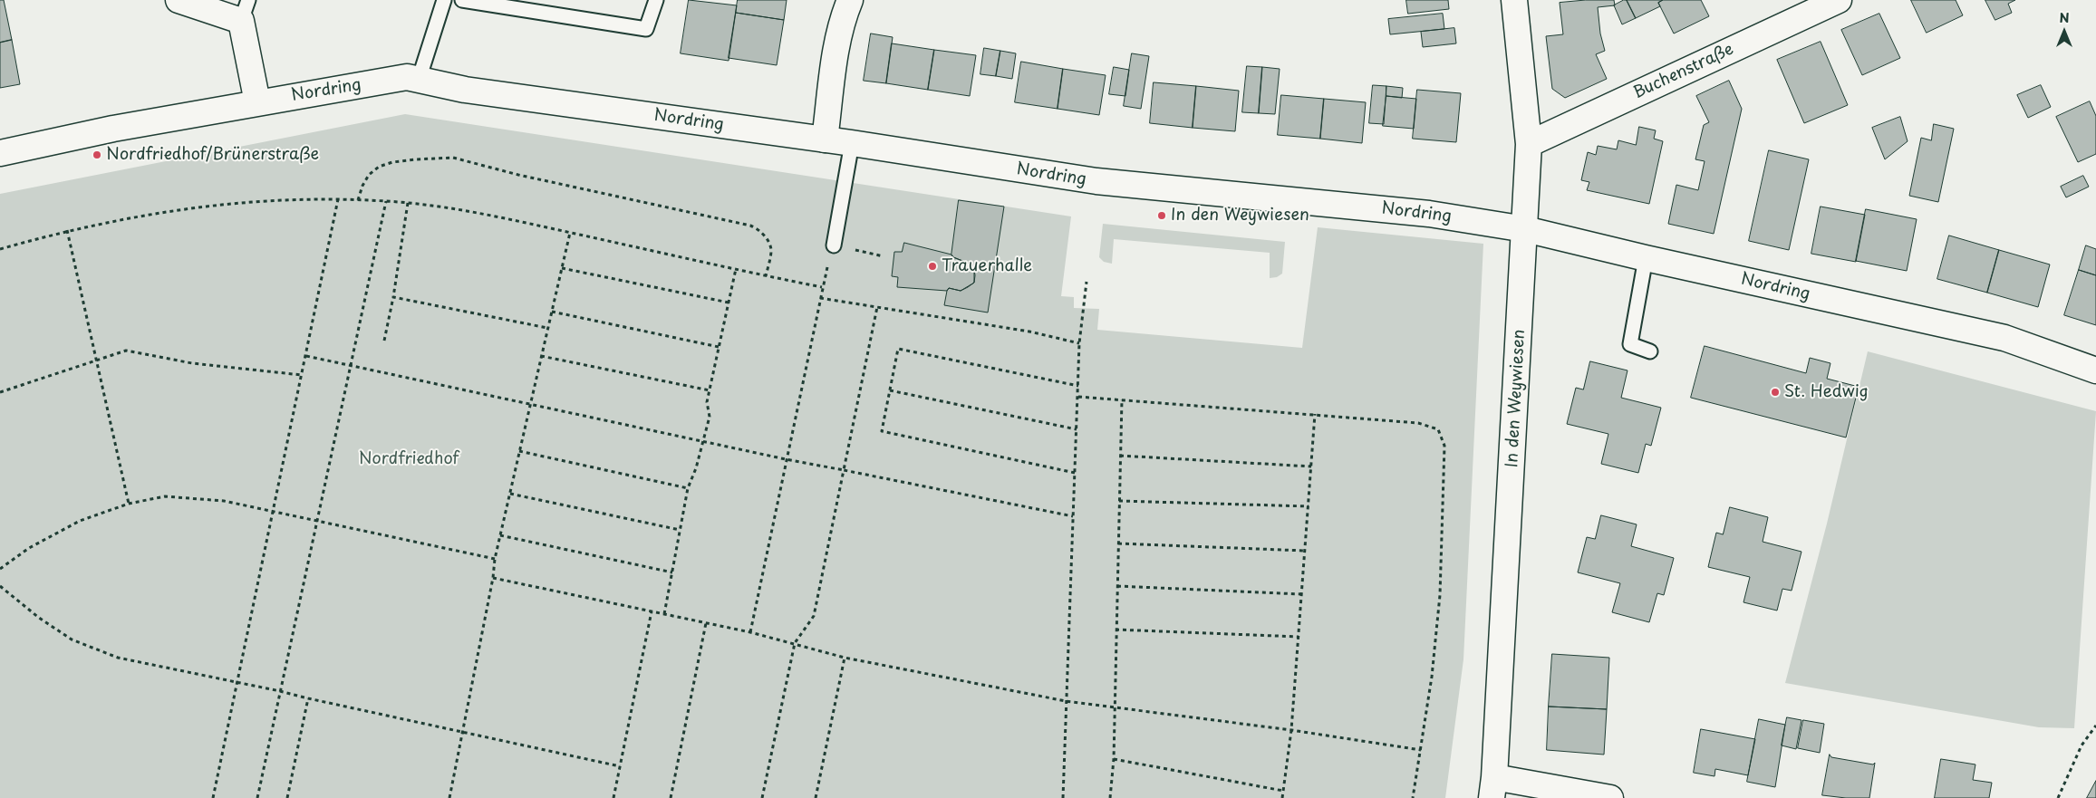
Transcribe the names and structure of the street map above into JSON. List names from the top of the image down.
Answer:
{
  "streets": {
    "street": ["Buchenstraße", "Nordring", "In den Weywiesen"]
  },
  "crossings": [
    ["Buchenstraße", "In den Weywiesen"],
    ["Nordring", "In den Weywiesen"]
  ],
  "parks": ["Nordfriedhof"],
  "places": [
    "Nordfriedhof/Brünerstraße",
    "In den Weywiesen",
    "Trauerhalle",
    "St. Hedwig"
  ],
  "north": "top"
}
